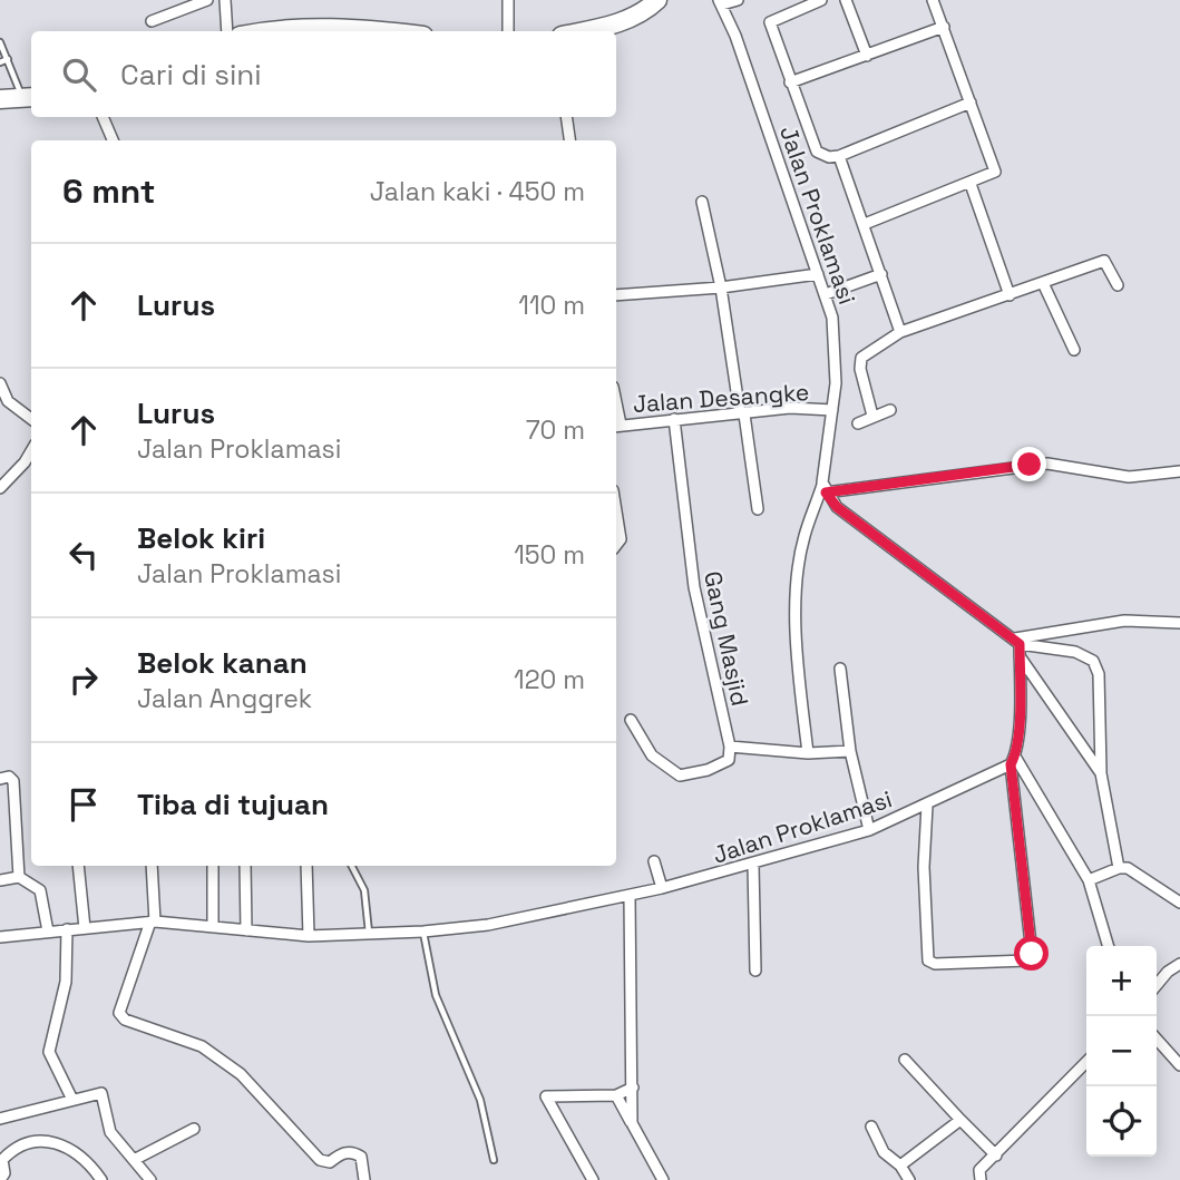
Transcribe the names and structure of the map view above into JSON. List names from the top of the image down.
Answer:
{
  "streets": {
    "street": ["Jalan Proklamasi", "Jalan Desangke", "Gang Masjid"]
  },
  "crossings": [
    ["Jalan Proklamasi", "Jalan Desangke"],
    ["Jalan Desangke", "Gang Masjid"]
  ],
  "page": {
    "search": "Cari di sini",
    "heading": ["6 mnt", "Jalan kaki · 450 m"],
    "list": [
      ["Lurus", "110 m"],
      ["Lurus", "Jalan Proklamasi", "70 m"],
      ["Belok kiri", "Jalan Proklamasi", "150 m"],
      ["Belok kanan", "Jalan Anggrek", "120 m"],
      "Tiba di tujuan"
    ],
    "map_buttons": ["+", "−"]
  }
}
